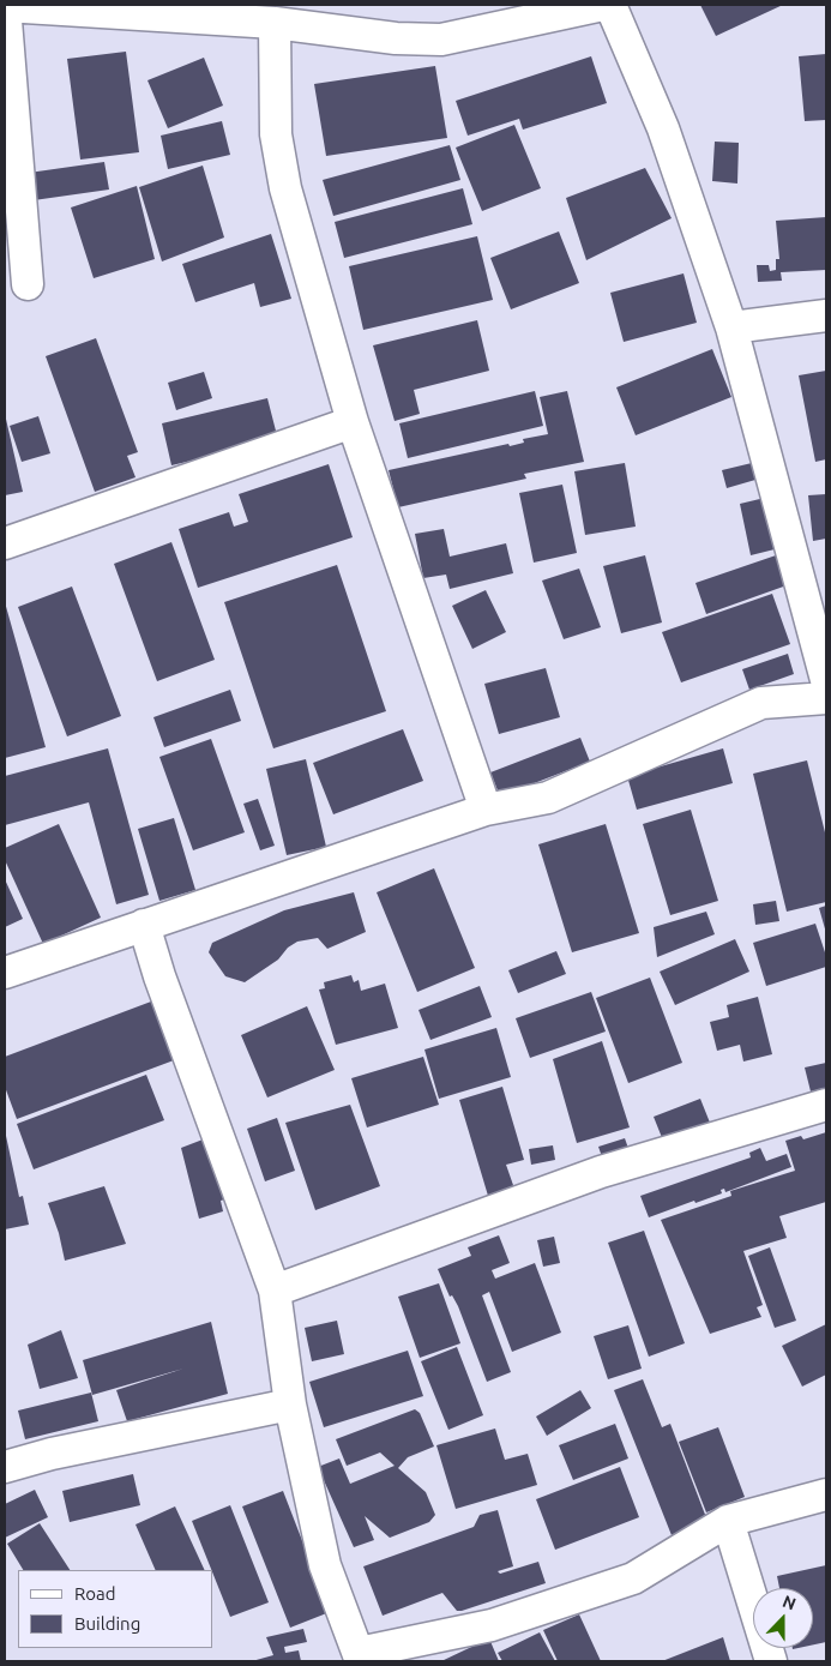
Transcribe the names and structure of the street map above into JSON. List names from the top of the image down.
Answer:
{
  "legend": ["Road", "Building"],
  "north": "top"
}
